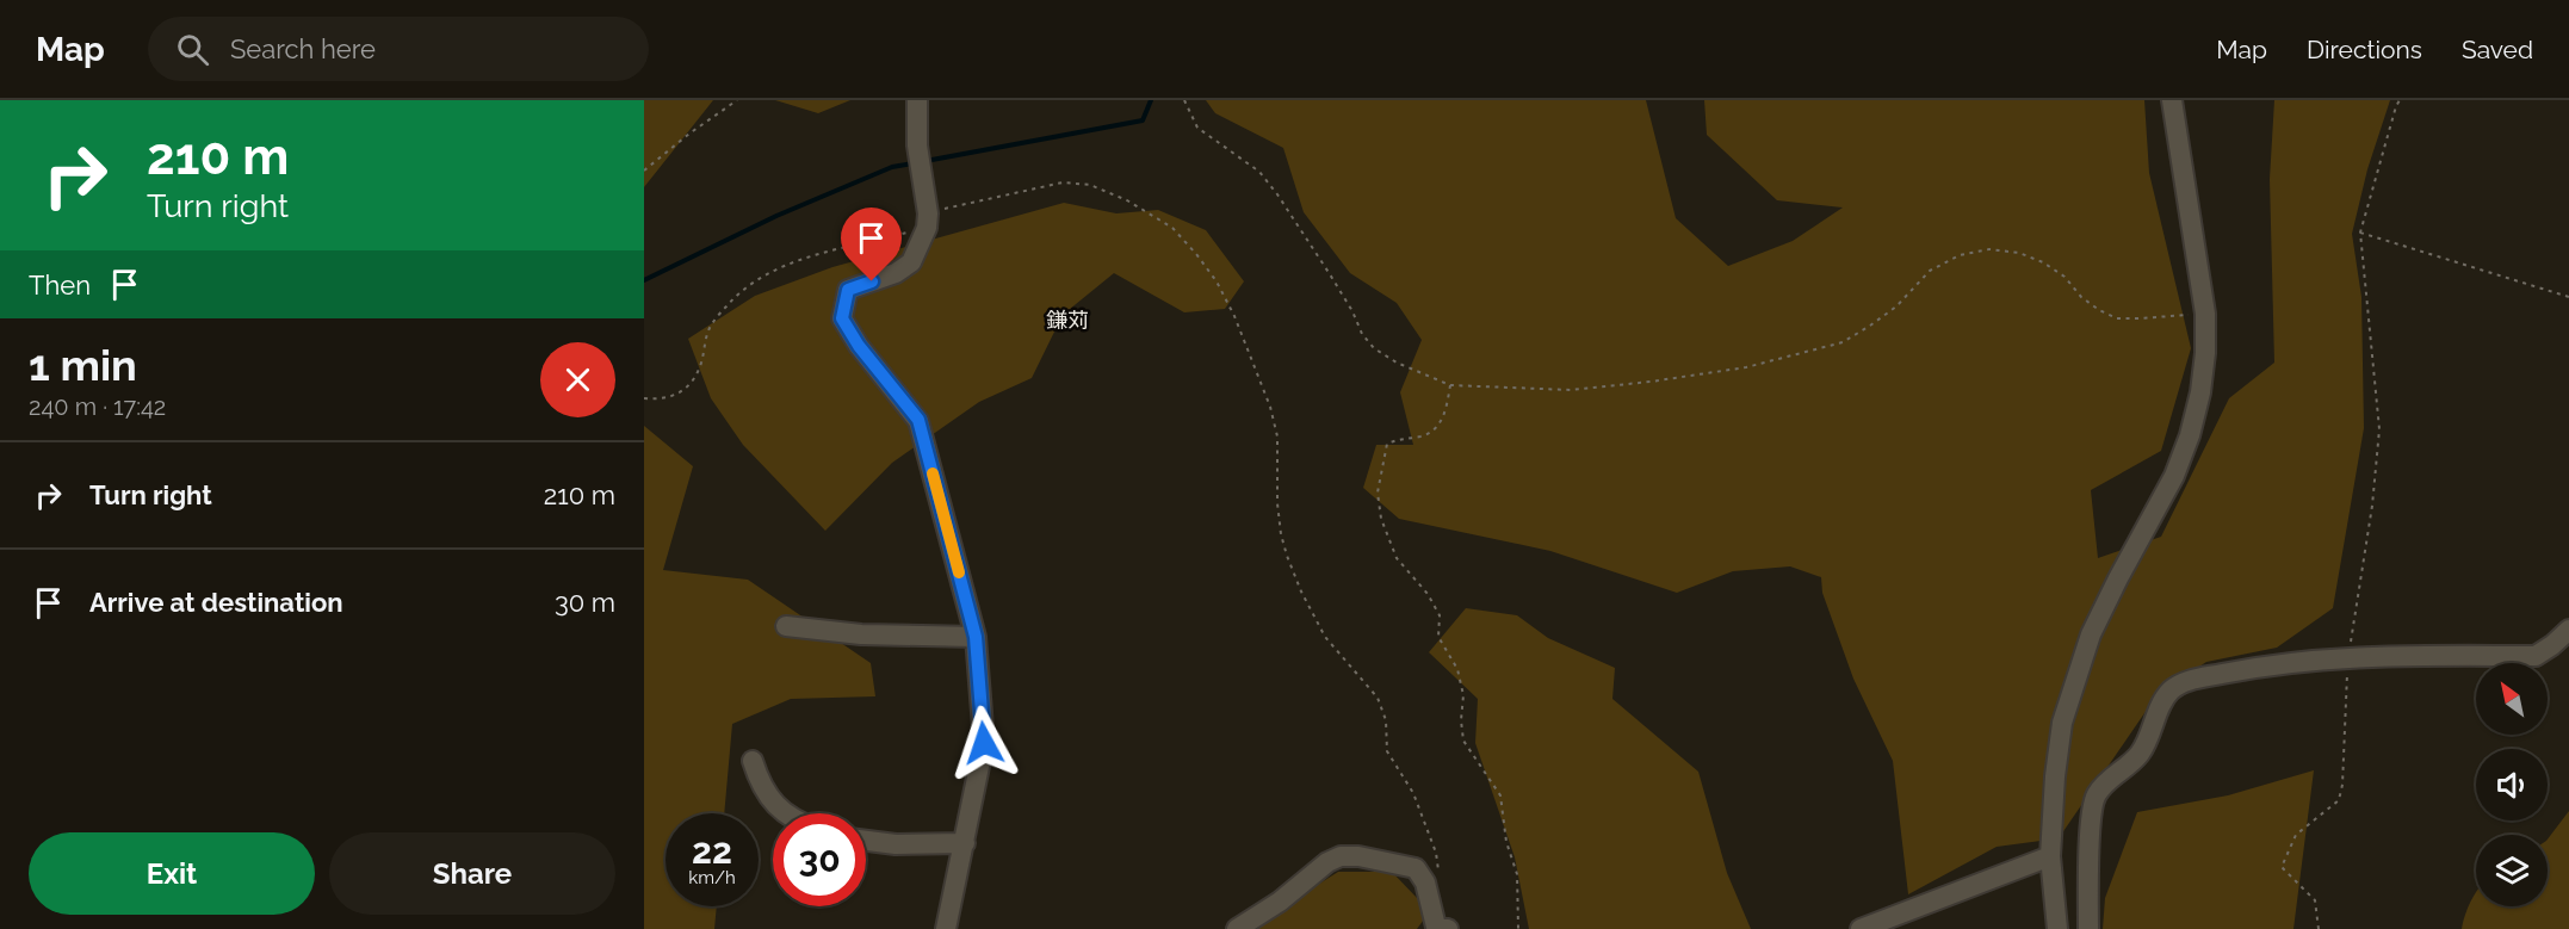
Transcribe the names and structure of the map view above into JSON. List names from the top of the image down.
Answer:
{
  "districts": ["鎌苅"],
  "north": "top left",
  "page": {
    "header": "Map",
    "search": "Search here",
    "nav": ["Map", "Directions", "Saved"],
    "turn": ["210 m", "Turn right"],
    "then": "Then",
    "heading": ["1 min", "240 m · 17:42"],
    "list": [
      {
        "name": "Turn right",
        "value": "210 m"
      },
      {
        "name": "Arrive at destination",
        "value": "30 m"
      }
    ],
    "speed": "22 km/h",
    "limit": "30",
    "buttons": ["Exit", "Share"]
  }
}
